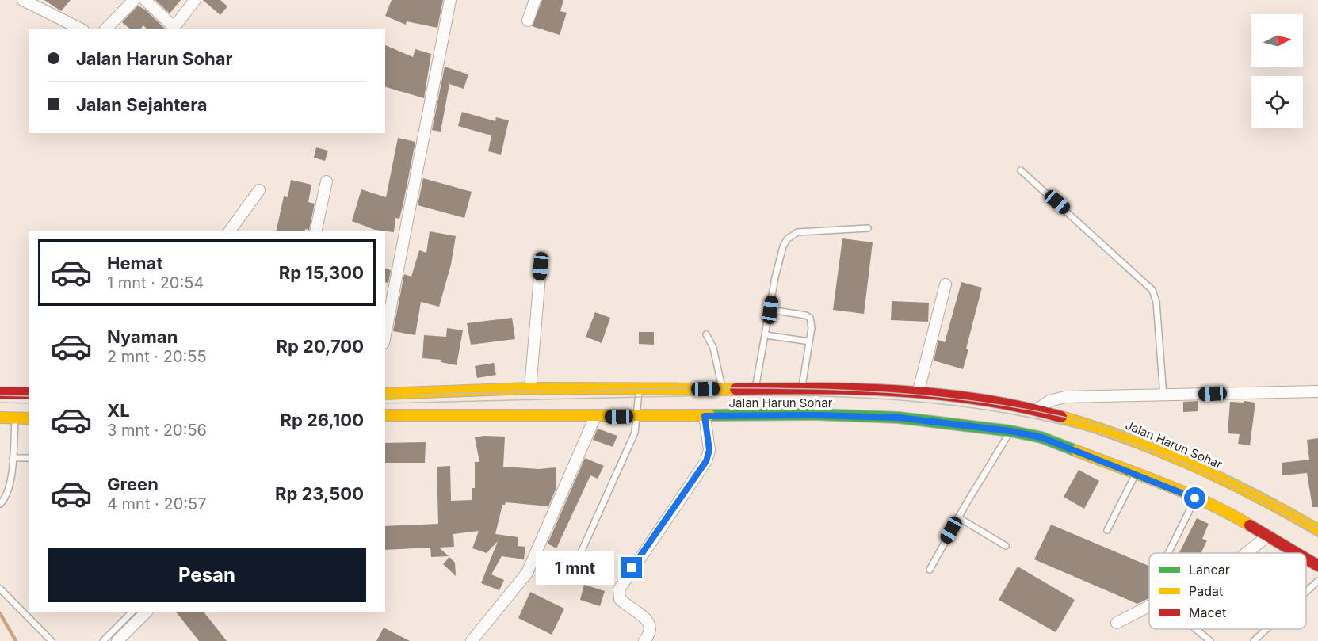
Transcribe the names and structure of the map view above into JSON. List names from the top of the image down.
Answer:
{
  "streets": {
    "highway": ["Jalan Harun Sohar"]
  },
  "legend": ["Lancar", "Padat", "Macet"],
  "north": "right",
  "page": {
    "banner": ["Jalan Harun Sohar", "Jalan Sejahtera"],
    "list": [
      {
        "name": "Hemat",
        "note": "1 mnt · 20:54",
        "value": "Rp 15,300"
      },
      {
        "name": "Nyaman",
        "note": "2 mnt · 20:55",
        "value": "Rp 20,700"
      },
      {
        "name": "XL",
        "note": "3 mnt · 20:56",
        "value": "Rp 26,100"
      },
      {
        "name": "Green",
        "note": "4 mnt · 20:57",
        "value": "Rp 23,500"
      }
    ],
    "buttons": "Pesan",
    "bubble": "1 mnt"
  }
}
